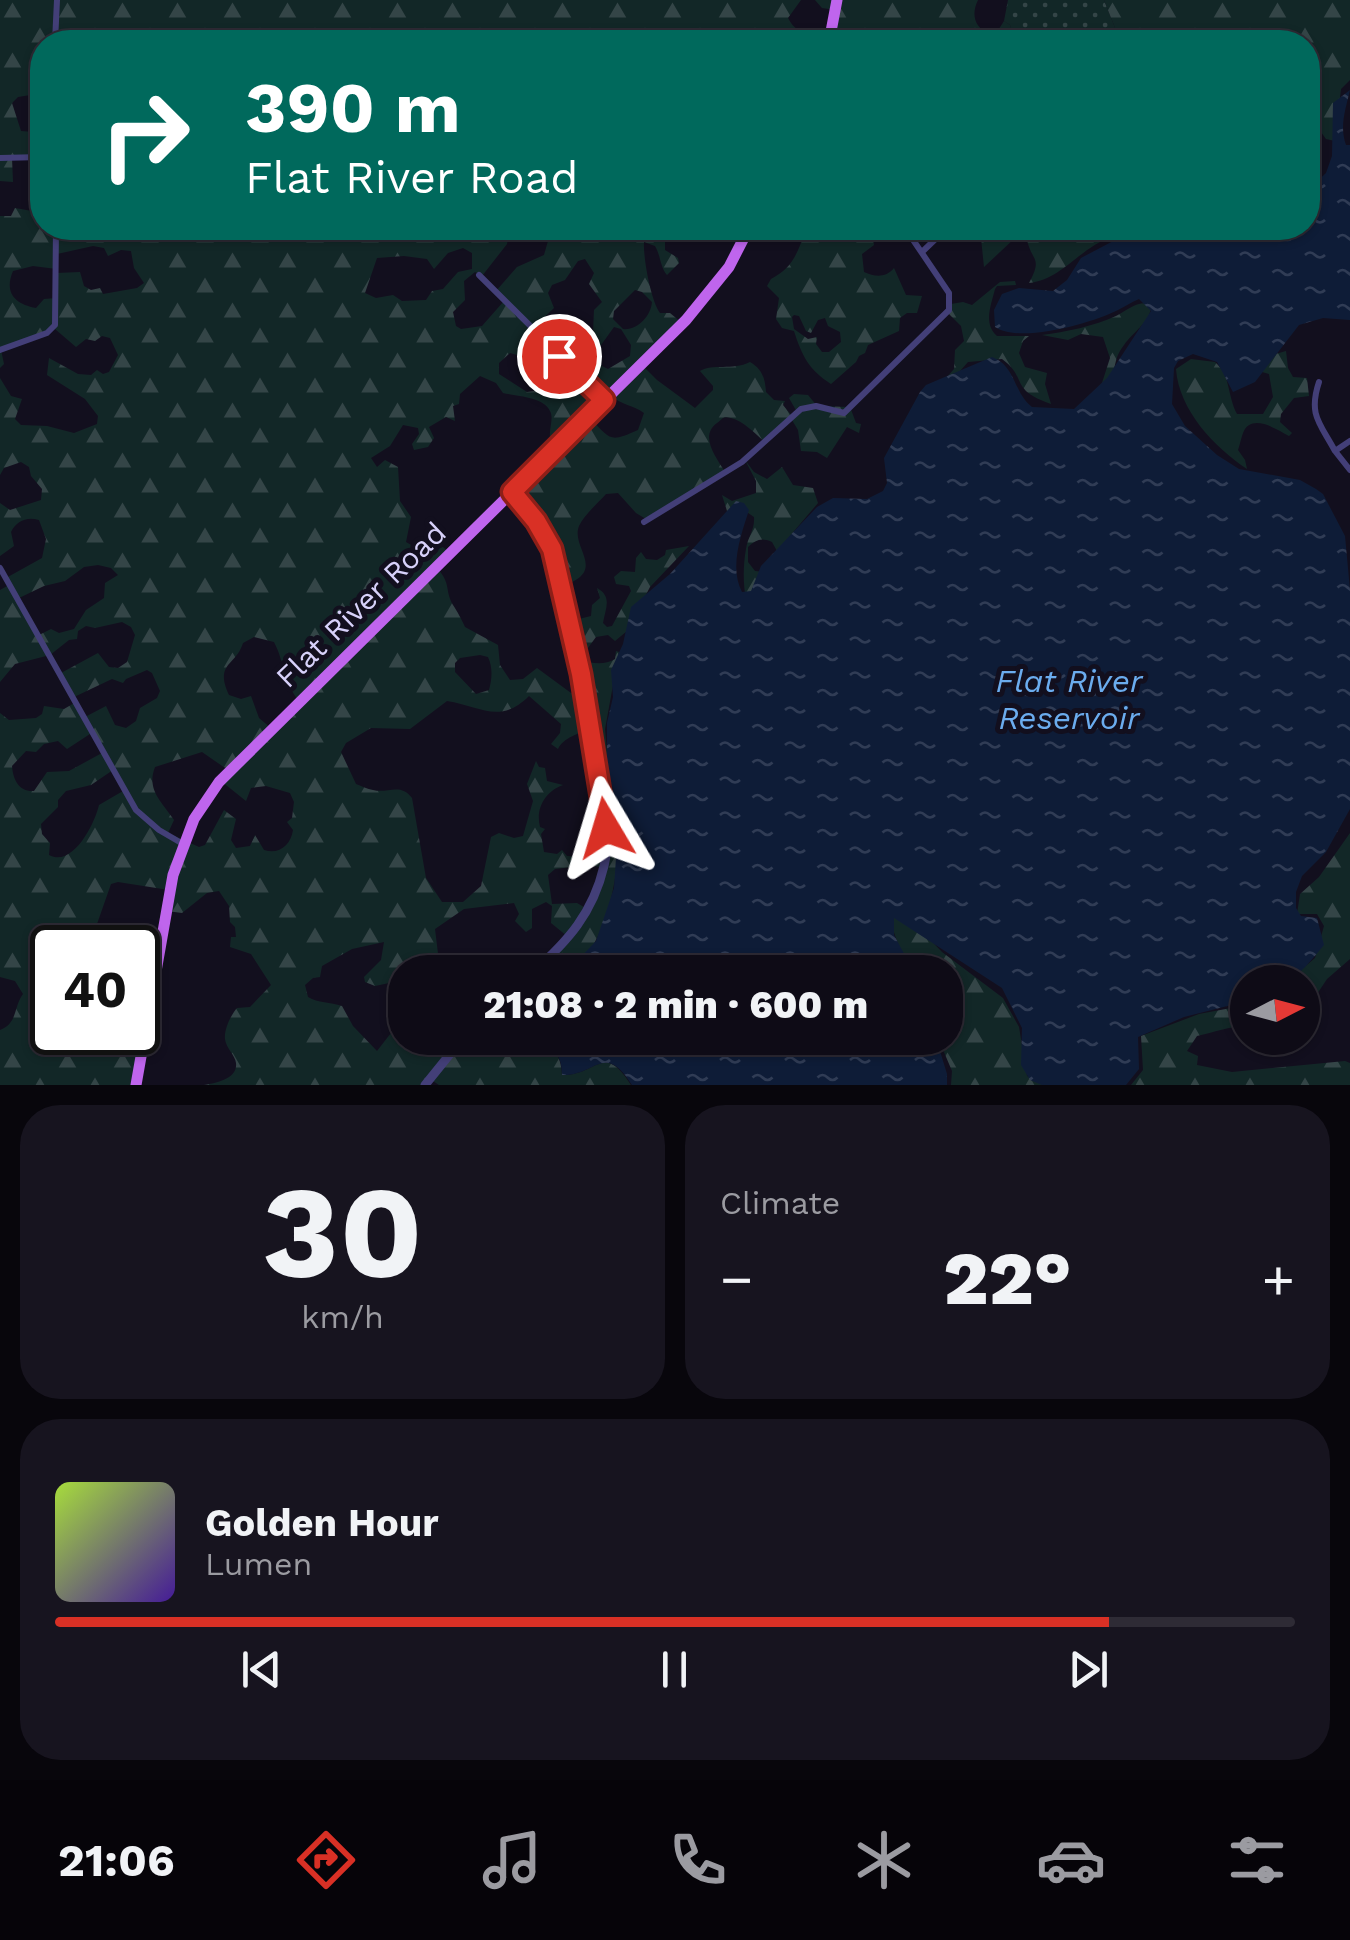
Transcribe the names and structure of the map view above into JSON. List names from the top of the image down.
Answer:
{
  "streets": {
    "main road": ["Flat River Road"]
  },
  "water": ["Flat River Reservoir"],
  "north": "right",
  "page": {
    "turn": ["390 m", "Flat River Road"],
    "limit": "40",
    "trip": "21:08 · 2 min · 600 m",
    "tile": [
      ["30", "km/h"],
      "Climate"
    ],
    "heat": ["−", "22°", "+"],
    "song": ["Golden Hour", "Lumen"],
    "tabs": "21:06"
  }
}
